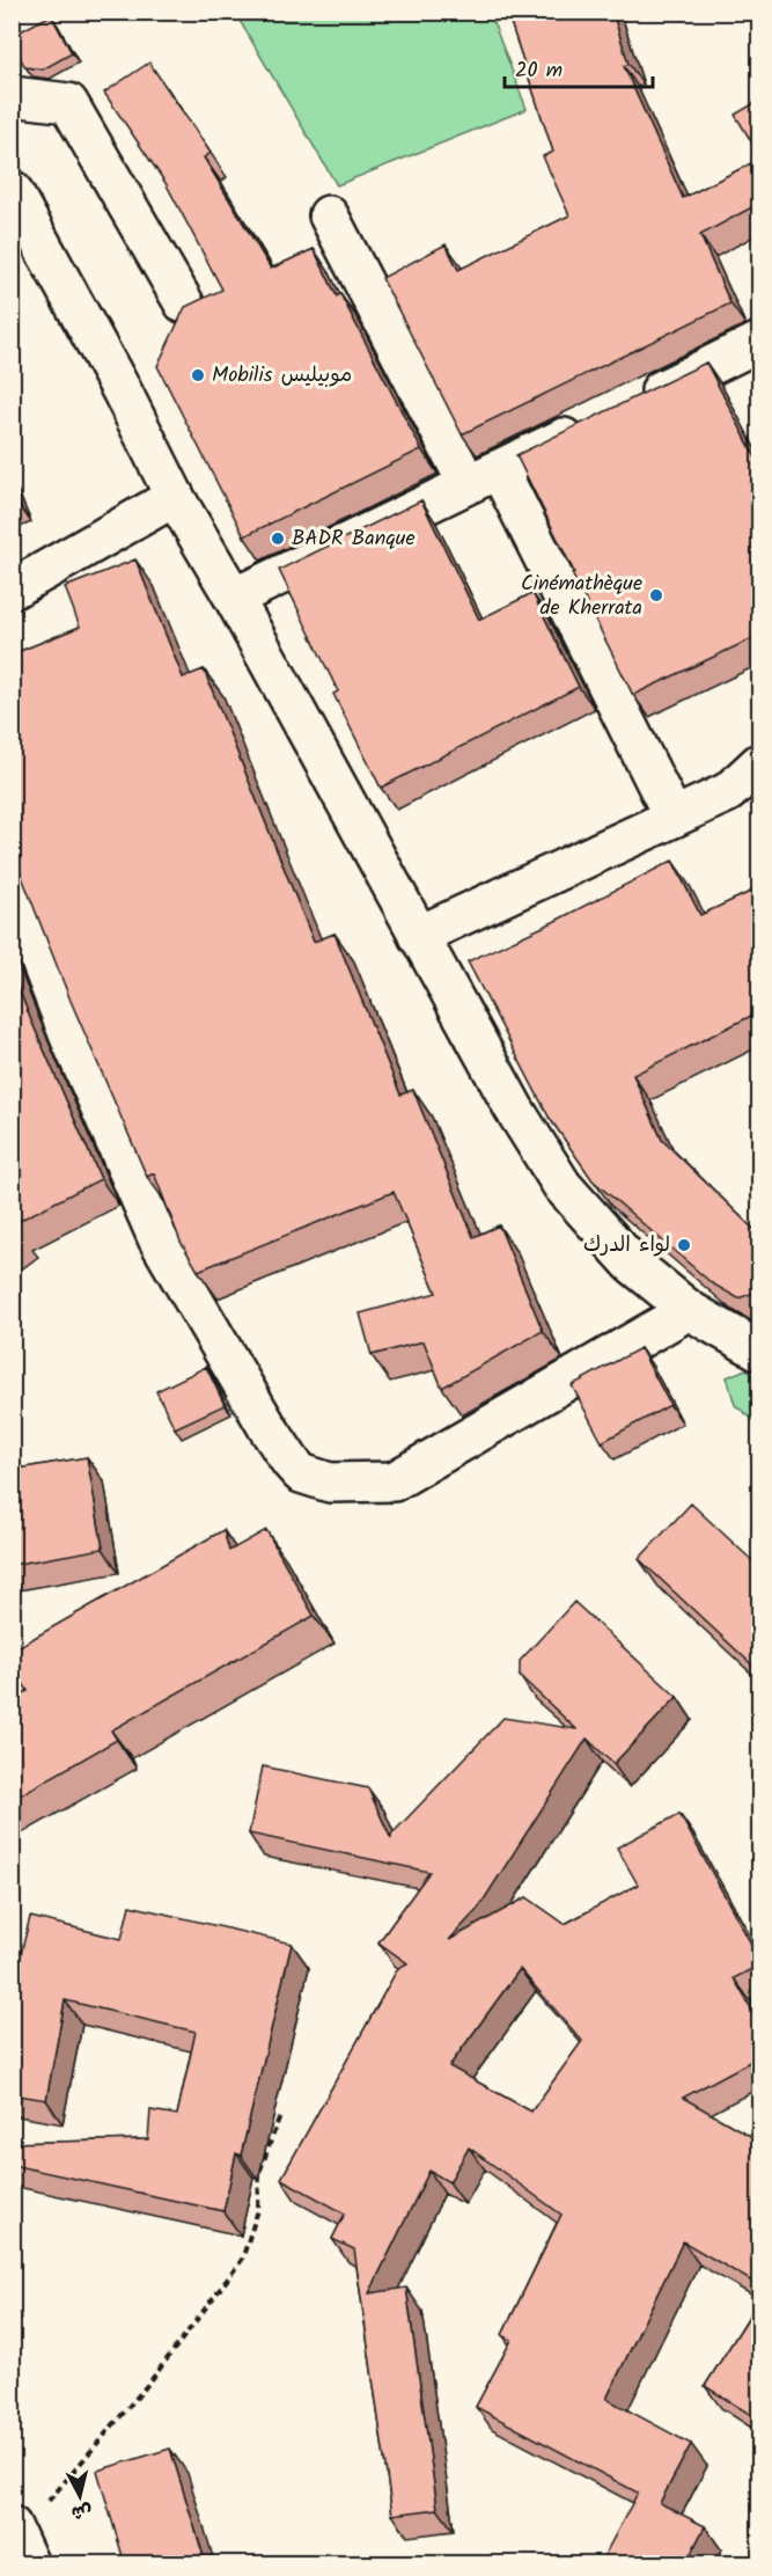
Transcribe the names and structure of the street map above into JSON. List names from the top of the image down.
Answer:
{
  "places": [
    "Mobilis موبيليس",
    "BADR Banque",
    "Cinémathèque de Kherrata",
    "لواء الدرك"
  ],
  "scale_bar": "20 m",
  "north": "bottom"
}
